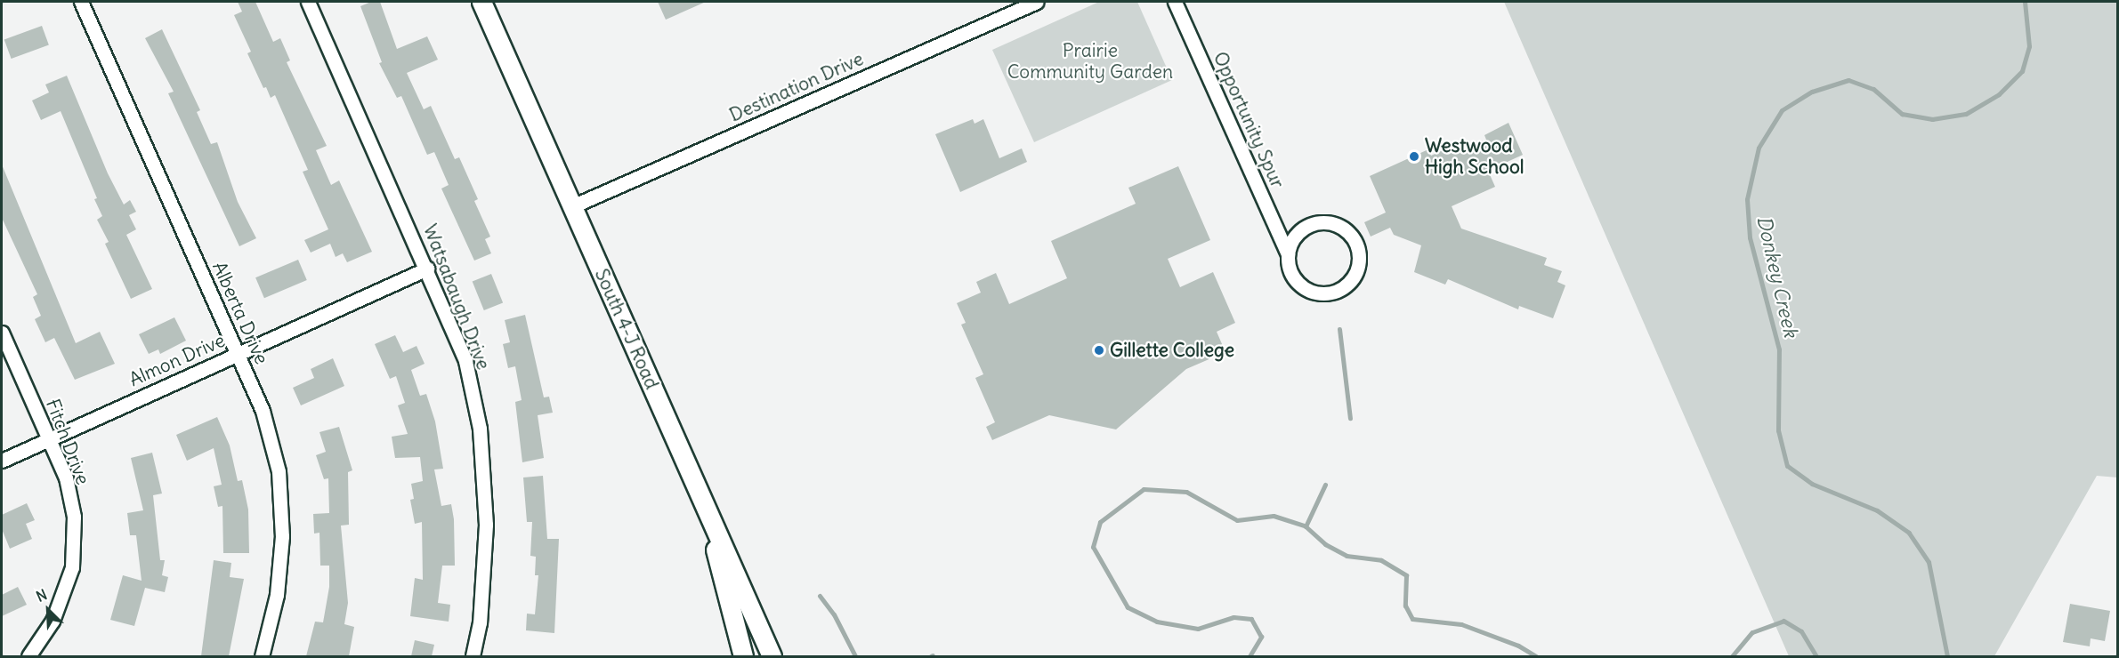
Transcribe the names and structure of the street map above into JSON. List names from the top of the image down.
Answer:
{
  "streets": {
    "main road": ["South 4-J Road"],
    "street": [
      "Destination Drive",
      "Opportunity Spur",
      "Watsabaugh Drive",
      "Alberta Drive",
      "Almon Drive",
      "Fitch Drive"
    ]
  },
  "crossings": [
    ["Destination Drive", "South 4-J Road"],
    ["Watsabaugh Drive", "Almon Drive"],
    ["Alberta Drive", "Almon Drive"],
    ["Almon Drive", "Fitch Drive"]
  ],
  "water": ["Donkey Creek"],
  "parks": ["Prairie Community Garden"],
  "places": ["Westwood High School", "Gillette College"],
  "north": "top left"
}
